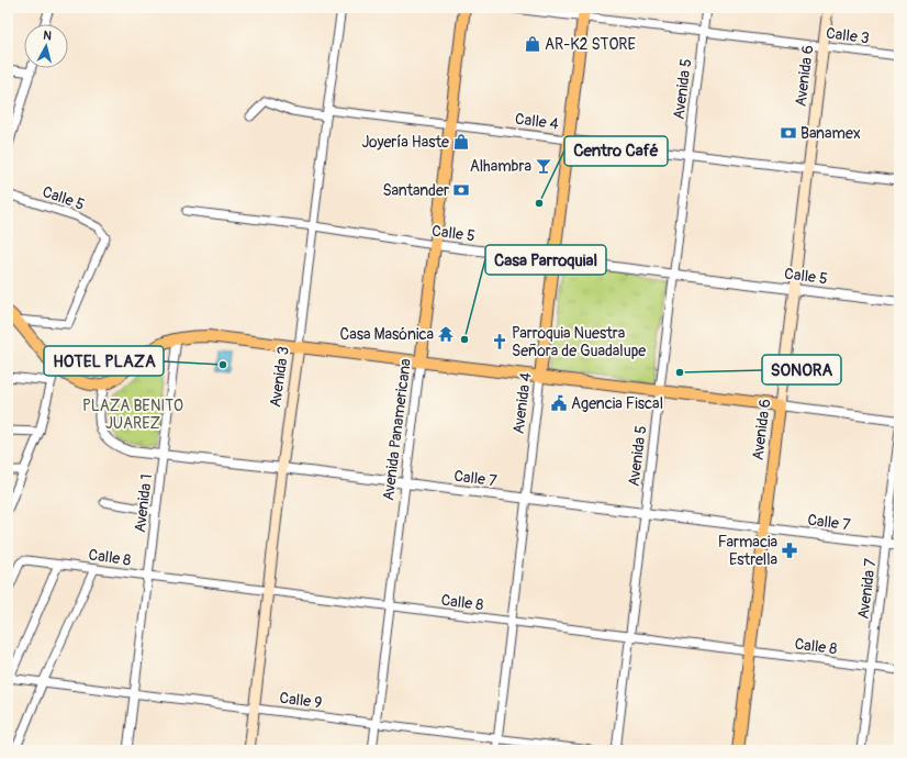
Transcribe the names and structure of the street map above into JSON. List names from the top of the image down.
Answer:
{
  "streets": {
    "main road": [
      "Avenida 6",
      "Avenida 3",
      "Avenida 4",
      "Avenida Panamericana"
    ],
    "street": [
      "Calle 3",
      "Avenida 5",
      "Calle 4",
      "Calle 5",
      "Calle 7",
      "Avenida 1",
      "Calle 8",
      "Avenida 7",
      "Calle 9"
    ]
  },
  "crossings": [
    ["Calle 3", "Avenida 6"],
    ["Calle 3", "Avenida 5"],
    ["Calle 3", "Avenida 4"],
    ["Avenida 6", "Calle 4"],
    ["Avenida 6", "Calle 5"],
    ["Avenida 6", "Calle 7"],
    ["Avenida 6", "Calle 8"],
    ["Avenida 5", "Calle 4"],
    ["Avenida 5", "Calle 5"],
    ["Avenida 5", "Calle 7"],
    ["Avenida 5", "Calle 8"],
    ["Calle 4", "Avenida 3"],
    ["Calle 4", "Avenida 4"],
    ["Calle 4", "Avenida Panamericana"],
    ["Calle 5", "Avenida 3"],
    ["Calle 5", "Avenida 4"],
    ["Calle 5", "Avenida Panamericana"],
    ["Avenida 3", "Calle 7"],
    ["Avenida 3", "Calle 8"],
    ["Avenida 3", "Calle 9"],
    ["Avenida 4", "Calle 7"],
    ["Avenida 4", "Calle 8"],
    ["Avenida 4", "Calle 9"],
    ["Avenida Panamericana", "Calle 7"],
    ["Avenida Panamericana", "Calle 8"],
    ["Avenida Panamericana", "Calle 9"],
    ["Calle 7", "Avenida 1"],
    ["Calle 7", "Avenida 7"],
    ["Avenida 1", "Calle 8"],
    ["Avenida 1", "Calle 9"],
    ["Calle 8", "Avenida 7"]
  ],
  "parks": ["PLAZA BENITO JUAREZ"],
  "places": {
    "shop": ["AR-K2 STORE", "Joyería Haste"],
    "bank": ["Banamex", "Santander"],
    "bar": ["Alhambra"],
    "other": [
      "Centro Café",
      "Casa Parroquial",
      "HOTEL PLAZA",
      "SONORA"
    ],
    "temple": ["Casa Masónica"],
    "church": ["Parroquia Nuestra Señora de Guadalupe"],
    "public building": ["Agencia Fiscal"],
    "pharmacy": ["Farmacia Estrella"]
  },
  "north": "top"
}
